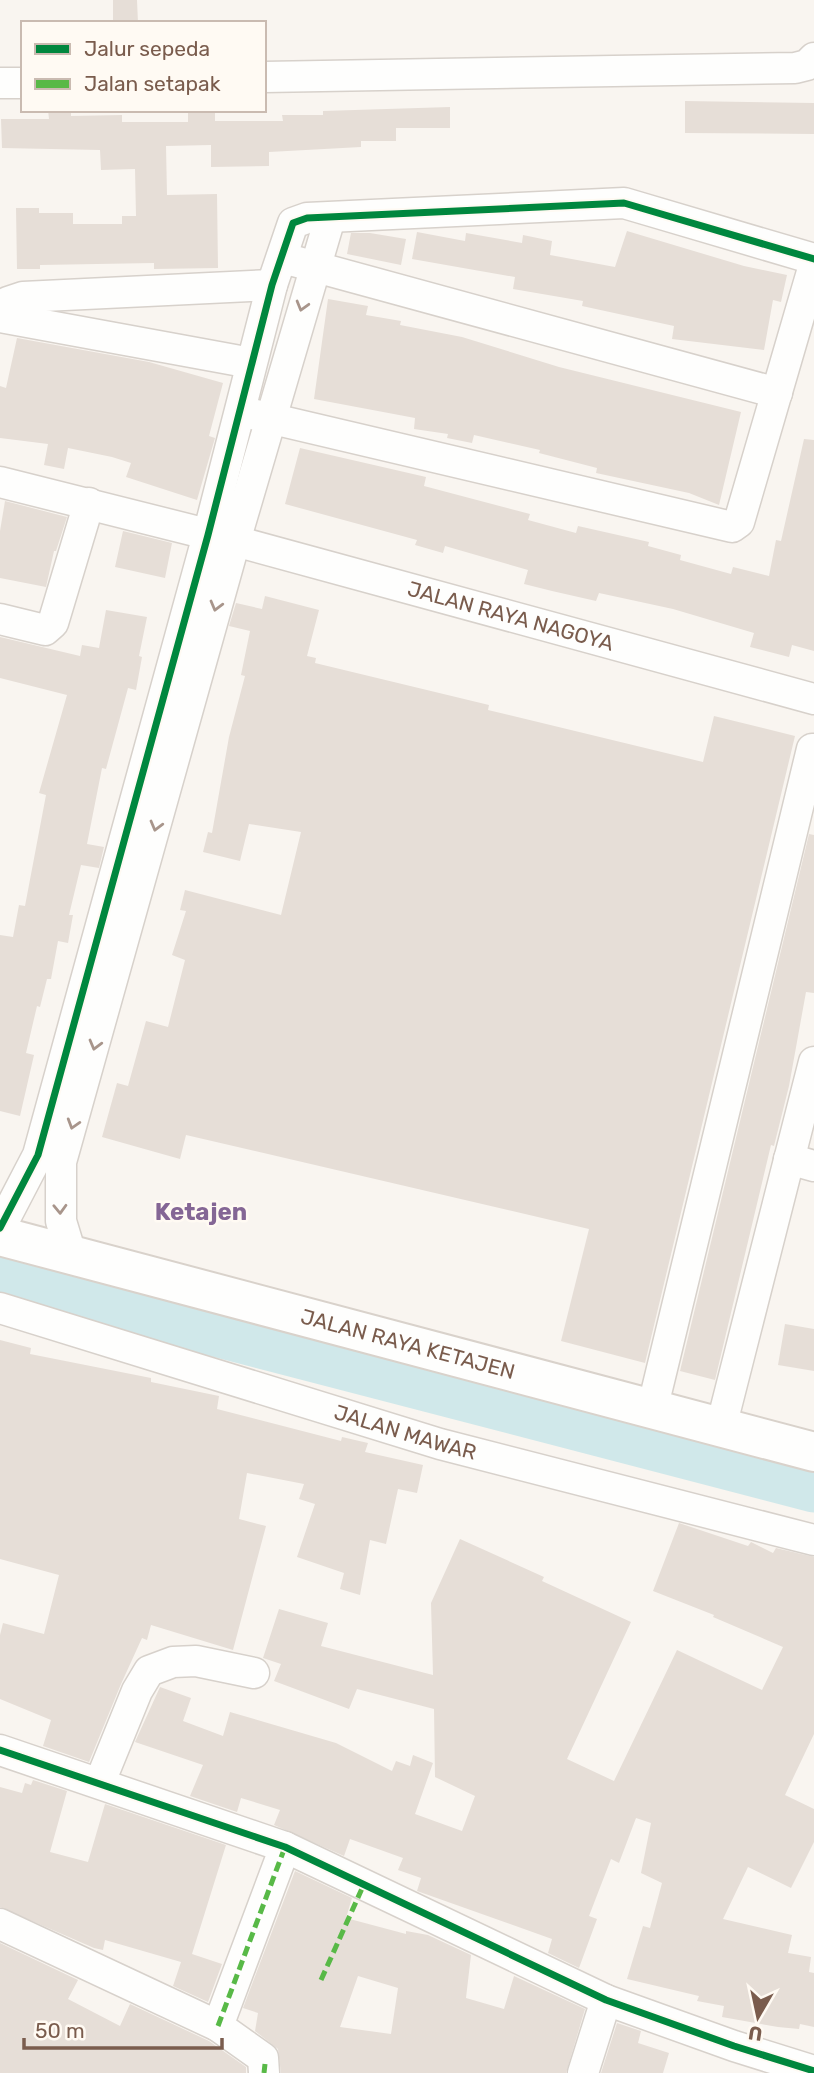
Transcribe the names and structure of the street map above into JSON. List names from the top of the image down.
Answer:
{
  "streets": {
    "street": ["JALAN RAYA NAGOYA", "JALAN RAYA KETAJEN", "JALAN MAWAR"]
  },
  "districts": ["Ketajen"],
  "legend": ["Jalur sepeda", "Jalan setapak"],
  "scale_bar": "50 m",
  "north": "bottom"
}
